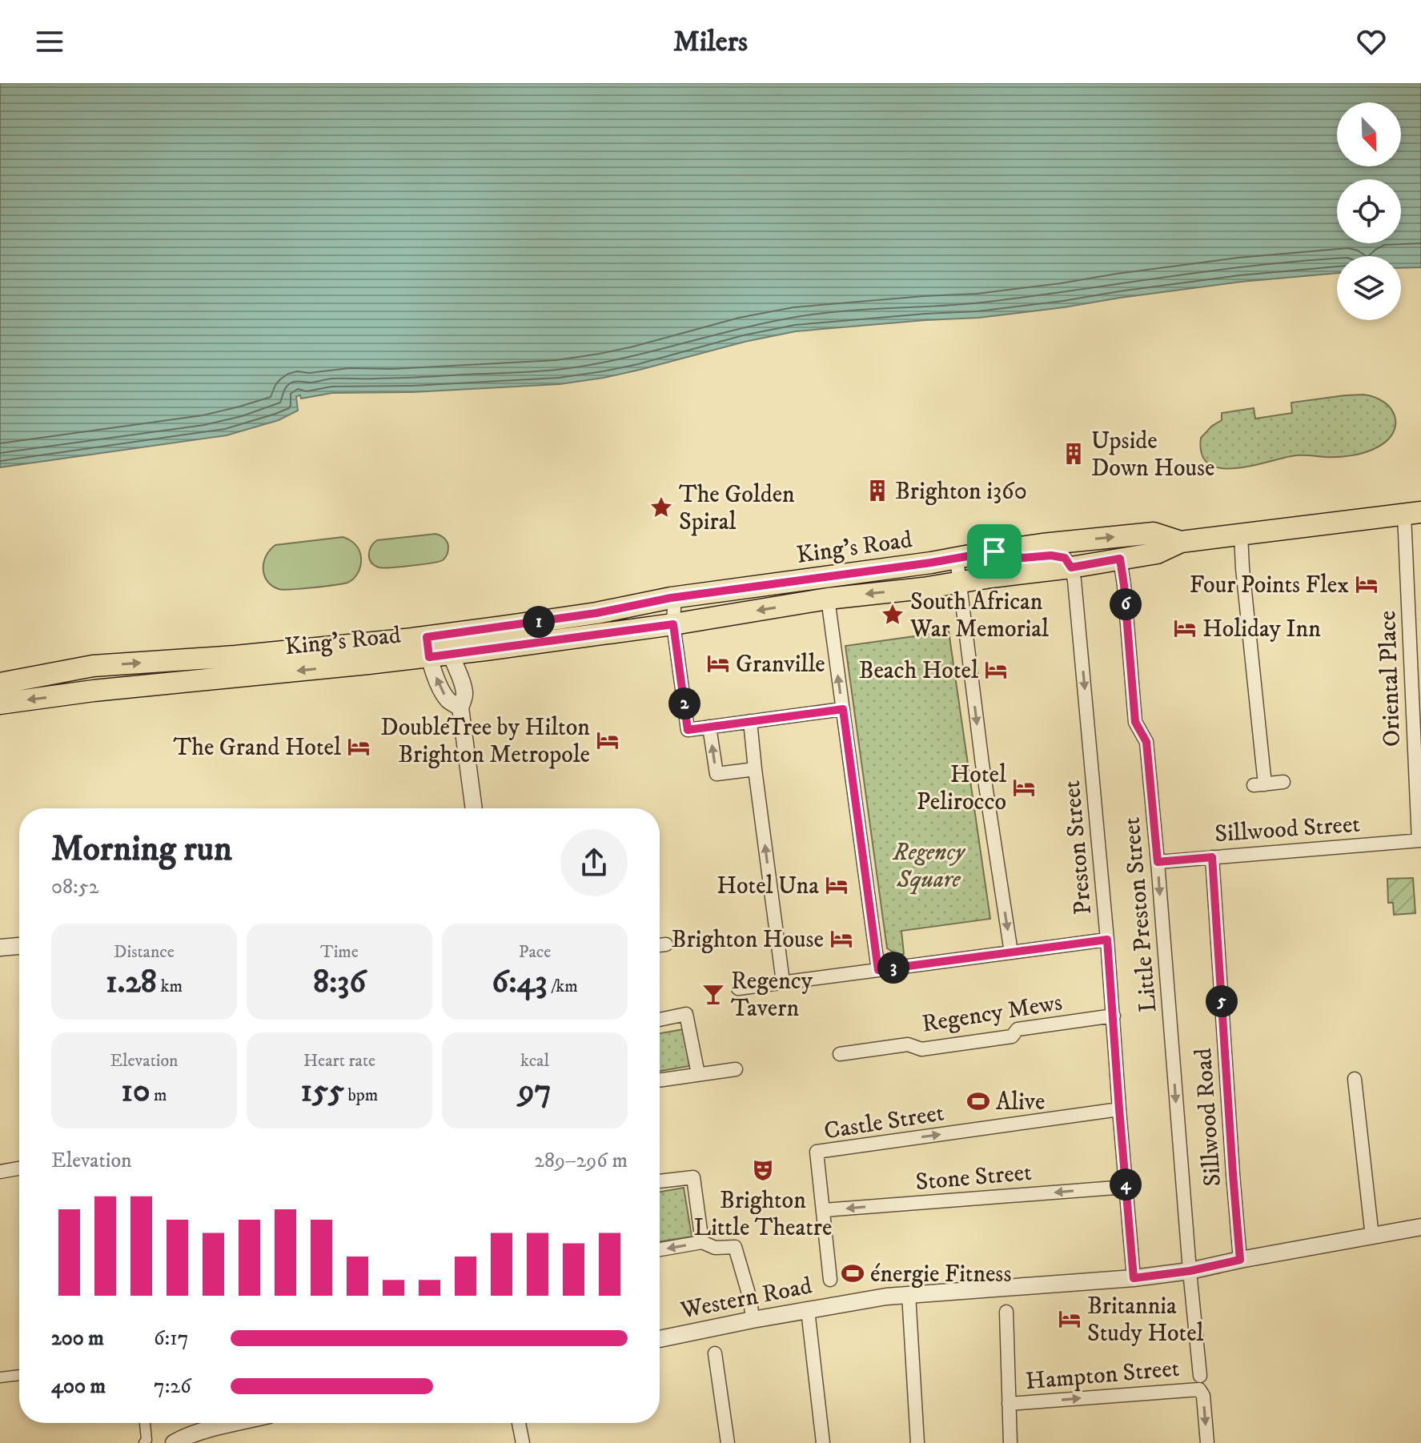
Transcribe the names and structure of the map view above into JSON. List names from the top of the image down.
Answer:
{
  "streets": {
    "main road": ["King's Road"],
    "street": [
      "Oriental Place",
      "Sillwood Street",
      "Preston Street",
      "Little Preston Street",
      "Regency Mews",
      "Sillwood Road",
      "Castle Street",
      "Stone Street",
      "Western Road",
      "Hampton Street"
    ]
  },
  "crossings": [
    ["King's Road", "Oriental Place"],
    ["King's Road", "Preston Street"],
    ["King's Road", "Little Preston Street"],
    ["Oriental Place", "Sillwood Street"],
    ["Sillwood Street", "Little Preston Street"],
    ["Sillwood Street", "Sillwood Road"],
    ["Preston Street", "Regency Mews"],
    ["Preston Street", "Castle Street"],
    ["Preston Street", "Stone Street"],
    ["Preston Street", "Western Road"],
    ["Little Preston Street", "Western Road"],
    ["Little Preston Street", "Hampton Street"],
    ["Sillwood Road", "Western Road"],
    ["Castle Street", "Stone Street"]
  ],
  "one_way": [
    "Little Preston Street",
    "Castle Street",
    "Stone Street",
    "Hampton Street"
  ],
  "parks": ["Regency Square"],
  "places": {
    "building": ["Upside Down House", "Brighton i360"],
    "place": ["The Golden Spiral", "South African War Memorial"],
    "hotel": [
      "Four Points Flex",
      "Holiday Inn",
      "Granville",
      "Beach Hotel",
      "DoubleTree by Hilton Brighton Metropole",
      "The Grand Hotel",
      "Hotel Pelirocco",
      "Hotel Una",
      "Brighton House",
      "Britannia Study Hotel"
    ],
    "bar": ["Regency Tavern"],
    "sports": ["Alive", "énergie Fitness"],
    "theatre": ["Brighton Little Theatre"]
  },
  "north": "bottom right",
  "page": {
    "header": "Milers",
    "pins": [
      "6",
      "1",
      "2",
      "3",
      "5",
      "4"
    ],
    "heading": ["Morning run", "08:52"],
    "stats": [
      ["Distance", "1.28 km"],
      ["Time", "8:36"],
      ["Pace", "6:43 /km"],
      ["Elevation", "10 m"],
      ["Heart rate", "155 bpm"],
      ["kcal", "97"]
    ],
    "chart": ["Elevation", "289–296 m"],
    "list": [
      {
        "name": "200 m",
        "note": "6:17"
      },
      {
        "name": "400 m",
        "note": "7:26"
      }
    ]
  }
}
